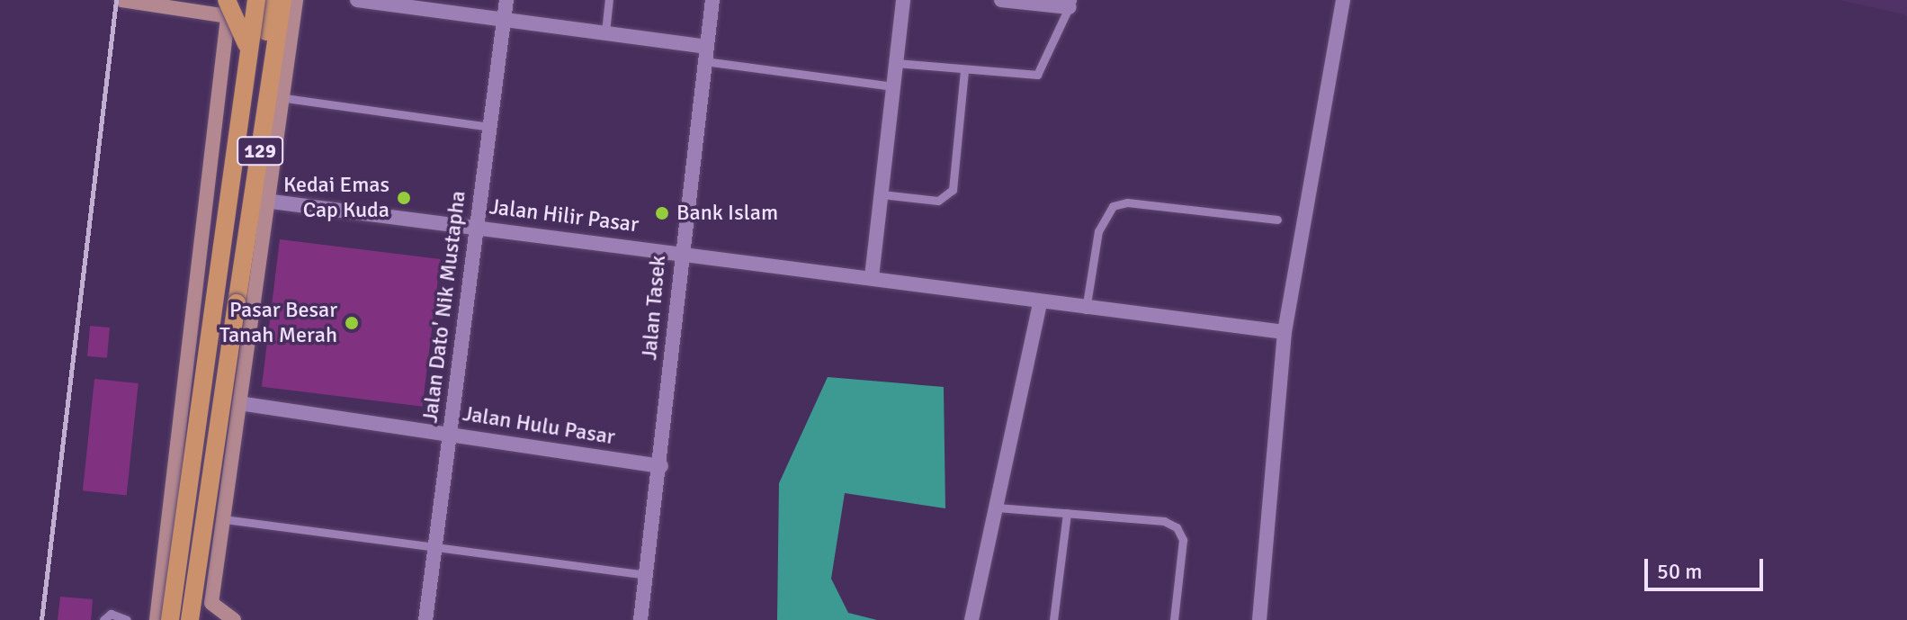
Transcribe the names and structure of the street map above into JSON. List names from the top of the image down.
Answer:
{
  "streets": {
    "main road": ["129"],
    "street": [
      "Jalan Hilir Pasar",
      "Jalan Dato' Nik Mustapha",
      "Jalan Tasek",
      "Jalan Hulu Pasar"
    ]
  },
  "crossings": [
    ["Jalan Hilir Pasar", "Jalan Dato' Nik Mustapha"],
    ["Jalan Hilir Pasar", "Jalan Tasek"],
    ["Jalan Dato' Nik Mustapha", "Jalan Hulu Pasar"],
    ["Jalan Tasek", "Jalan Hulu Pasar"]
  ],
  "places": ["Kedai Emas Cap Kuda", "Bank Islam", "Pasar Besar Tanah Merah"],
  "scale_bar": "50 m"
}
